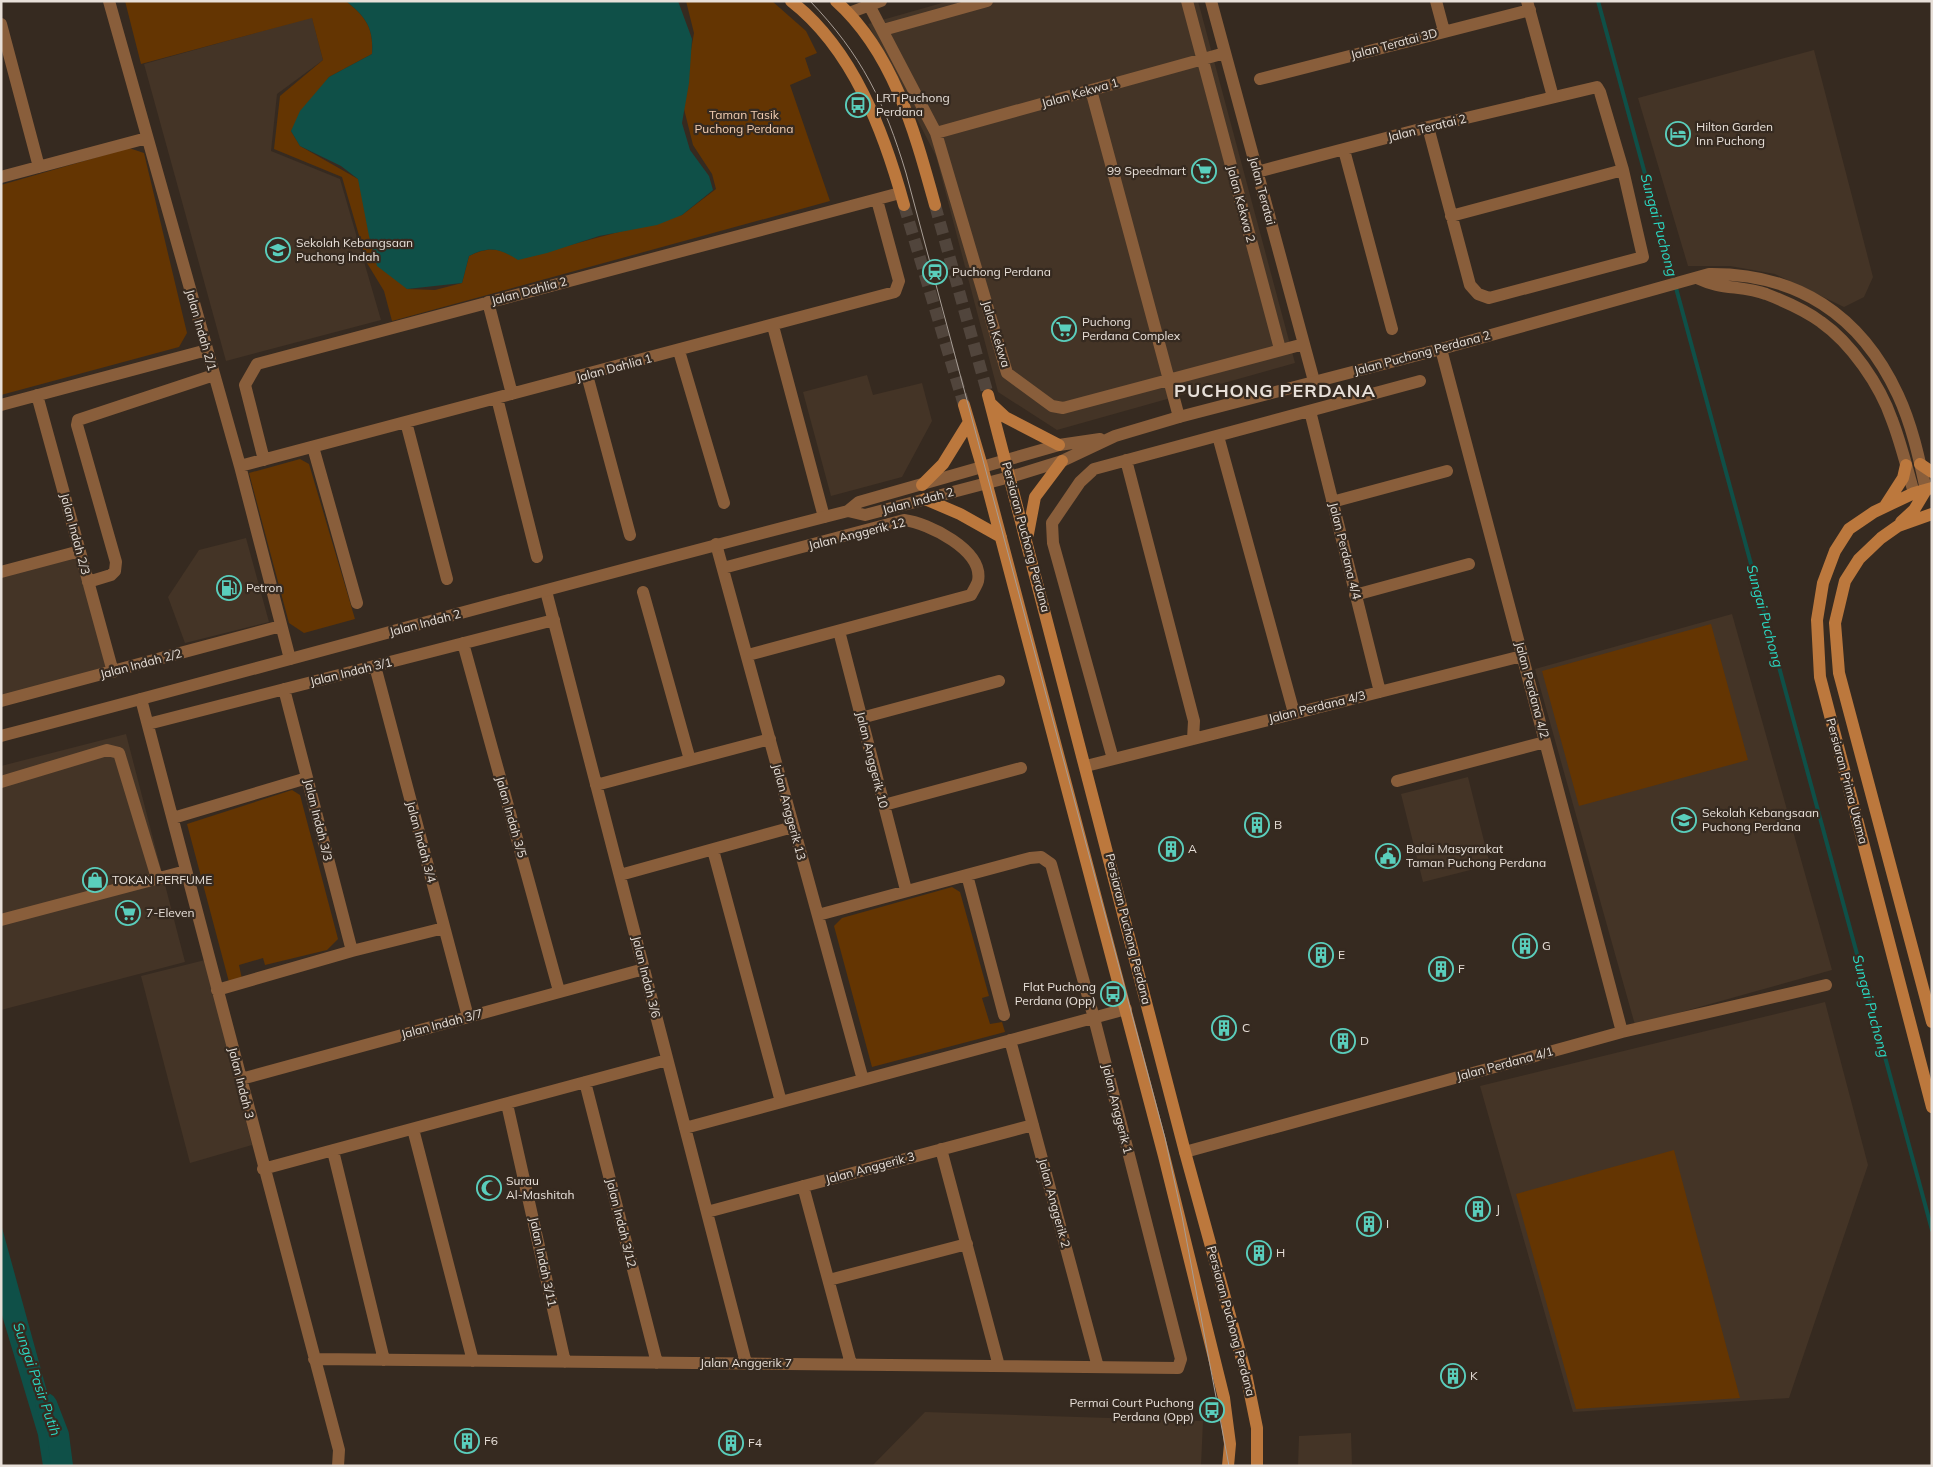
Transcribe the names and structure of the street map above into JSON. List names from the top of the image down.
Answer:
{
  "streets": {
    "main road": ["Persiaran Puchong Perdana", "Persiaran Prima Utama"],
    "street": [
      "Jalan Teratai 3D",
      "Jalan Kekwa 1",
      "Jalan Teratai 2",
      "Jalan Teratai",
      "Jalan Kekwa 2",
      "Jalan Dahlia 2",
      "Jalan Indah 2/1",
      "Jalan Kekwa",
      "Jalan Puchong Perdana 2",
      "Jalan Dahlia 1",
      "Jalan Indah 2",
      "Jalan Indah 2/3",
      "Jalan Anggerik 12",
      "Jalan Perdana 4/4",
      "Jalan Indah 2/2",
      "Jalan Indah 3/1",
      "Jalan Perdana 4/2",
      "Jalan Perdana 4/3",
      "Jalan Anggerik 10",
      "Jalan Anggerik 13",
      "Jalan Indah 3/5",
      "Jalan Indah 3/3",
      "Jalan Indah 3/4",
      "Jalan Indah 3/6",
      "Jalan Indah 3/7",
      "Jalan Perdana 4/1",
      "Jalan Indah 3",
      "Jalan Anggerik 1",
      "Jalan Anggerik 3",
      "Jalan Anggerik 2",
      "Jalan Indah 3/12",
      "Jalan Indah 3/11",
      "Jalan Anggerik 7"
    ]
  },
  "crossings": [
    ["Jalan Kekwa 1", "Jalan Teratai"],
    ["Jalan Kekwa 1", "Jalan Kekwa 2"],
    ["Jalan Kekwa 1", "Jalan Kekwa"],
    ["Jalan Teratai 2", "Jalan Teratai"],
    ["Jalan Teratai", "Jalan Kekwa"],
    ["Jalan Teratai", "Jalan Puchong Perdana 2"],
    ["Jalan Kekwa 2", "Jalan Kekwa"],
    ["Jalan Dahlia 2", "Jalan Dahlia 1"],
    ["Jalan Indah 2/1", "Jalan Dahlia 1"],
    ["Jalan Indah 2/1", "Jalan Indah 2"],
    ["Jalan Indah 2/1", "Jalan Indah 2/2"],
    ["Jalan Puchong Perdana 2", "Jalan Indah 2"],
    ["Jalan Puchong Perdana 2", "Persiaran Puchong Perdana"],
    ["Jalan Puchong Perdana 2", "Jalan Perdana 4/2"],
    ["Jalan Puchong Perdana 2", "Persiaran Prima Utama"],
    ["Jalan Indah 2", "Persiaran Puchong Perdana"],
    ["Jalan Indah 2", "Jalan Anggerik 13"],
    ["Jalan Indah 2", "Jalan Indah 3/6"],
    ["Jalan Indah 2", "Jalan Indah 3"],
    ["Jalan Indah 2/3", "Jalan Indah 2/2"],
    ["Jalan Anggerik 12", "Jalan Anggerik 10"],
    ["Jalan Anggerik 12", "Jalan Anggerik 13"],
    ["Persiaran Puchong Perdana", "Jalan Perdana 4/3"],
    ["Persiaran Puchong Perdana", "Jalan Perdana 4/1"],
    ["Jalan Perdana 4/4", "Jalan Perdana 4/3"],
    ["Jalan Indah 3/1", "Jalan Indah 3/5"],
    ["Jalan Indah 3/1", "Jalan Indah 3/3"],
    ["Jalan Indah 3/1", "Jalan Indah 3/4"],
    ["Jalan Indah 3/1", "Jalan Indah 3/6"],
    ["Jalan Indah 3/1", "Jalan Indah 3"],
    ["Jalan Perdana 4/2", "Jalan Perdana 4/3"],
    ["Jalan Perdana 4/2", "Jalan Perdana 4/1"],
    ["Jalan Indah 3/5", "Jalan Indah 3/7"],
    ["Jalan Indah 3/4", "Jalan Indah 3/7"],
    ["Jalan Indah 3/6", "Jalan Indah 3/7"],
    ["Jalan Indah 3/6", "Jalan Anggerik 3"],
    ["Jalan Indah 3/6", "Jalan Anggerik 7"],
    ["Jalan Indah 3/7", "Jalan Indah 3"],
    ["Jalan Indah 3", "Jalan Anggerik 7"],
    ["Jalan Anggerik 1", "Jalan Anggerik 7"],
    ["Jalan Anggerik 3", "Jalan Anggerik 2"],
    ["Jalan Anggerik 2", "Jalan Anggerik 7"],
    ["Jalan Indah 3/12", "Jalan Anggerik 7"],
    ["Jalan Indah 3/11", "Jalan Anggerik 7"]
  ],
  "districts": ["PUCHONG PERDANA"],
  "water": ["Sungai Puchong", "Sungai Pasir Putih"],
  "parks": ["Taman Tasik Puchong Perdana"],
  "places": {
    "bus stop": ["LRT Puchong Perdana", "Flat Puchong Perdana (Opp)", "Permai Court Puchong Perdana (Opp)"],
    "hotel": ["Hilton Garden Inn Puchong"],
    "supermarket": ["99 Speedmart", "Puchong Perdana Complex", "7-Eleven"],
    "school or university": ["Sekolah Kebangsaan Puchong Indah", "Sekolah Kebangsaan Puchong Perdana"],
    "station": ["Puchong Perdana"],
    "fuel station": ["Petron"],
    "building": [
      "B",
      "A",
      "G",
      "E",
      "F",
      "C",
      "D",
      "J",
      "I",
      "H",
      "K",
      "F6",
      "F4"
    ],
    "public building": ["Balai Masyarakat Taman Puchong Perdana"],
    "shop": ["TOKAN PERFUME"],
    "mosque": ["Surau Al-Mashitah"]
  }
}
